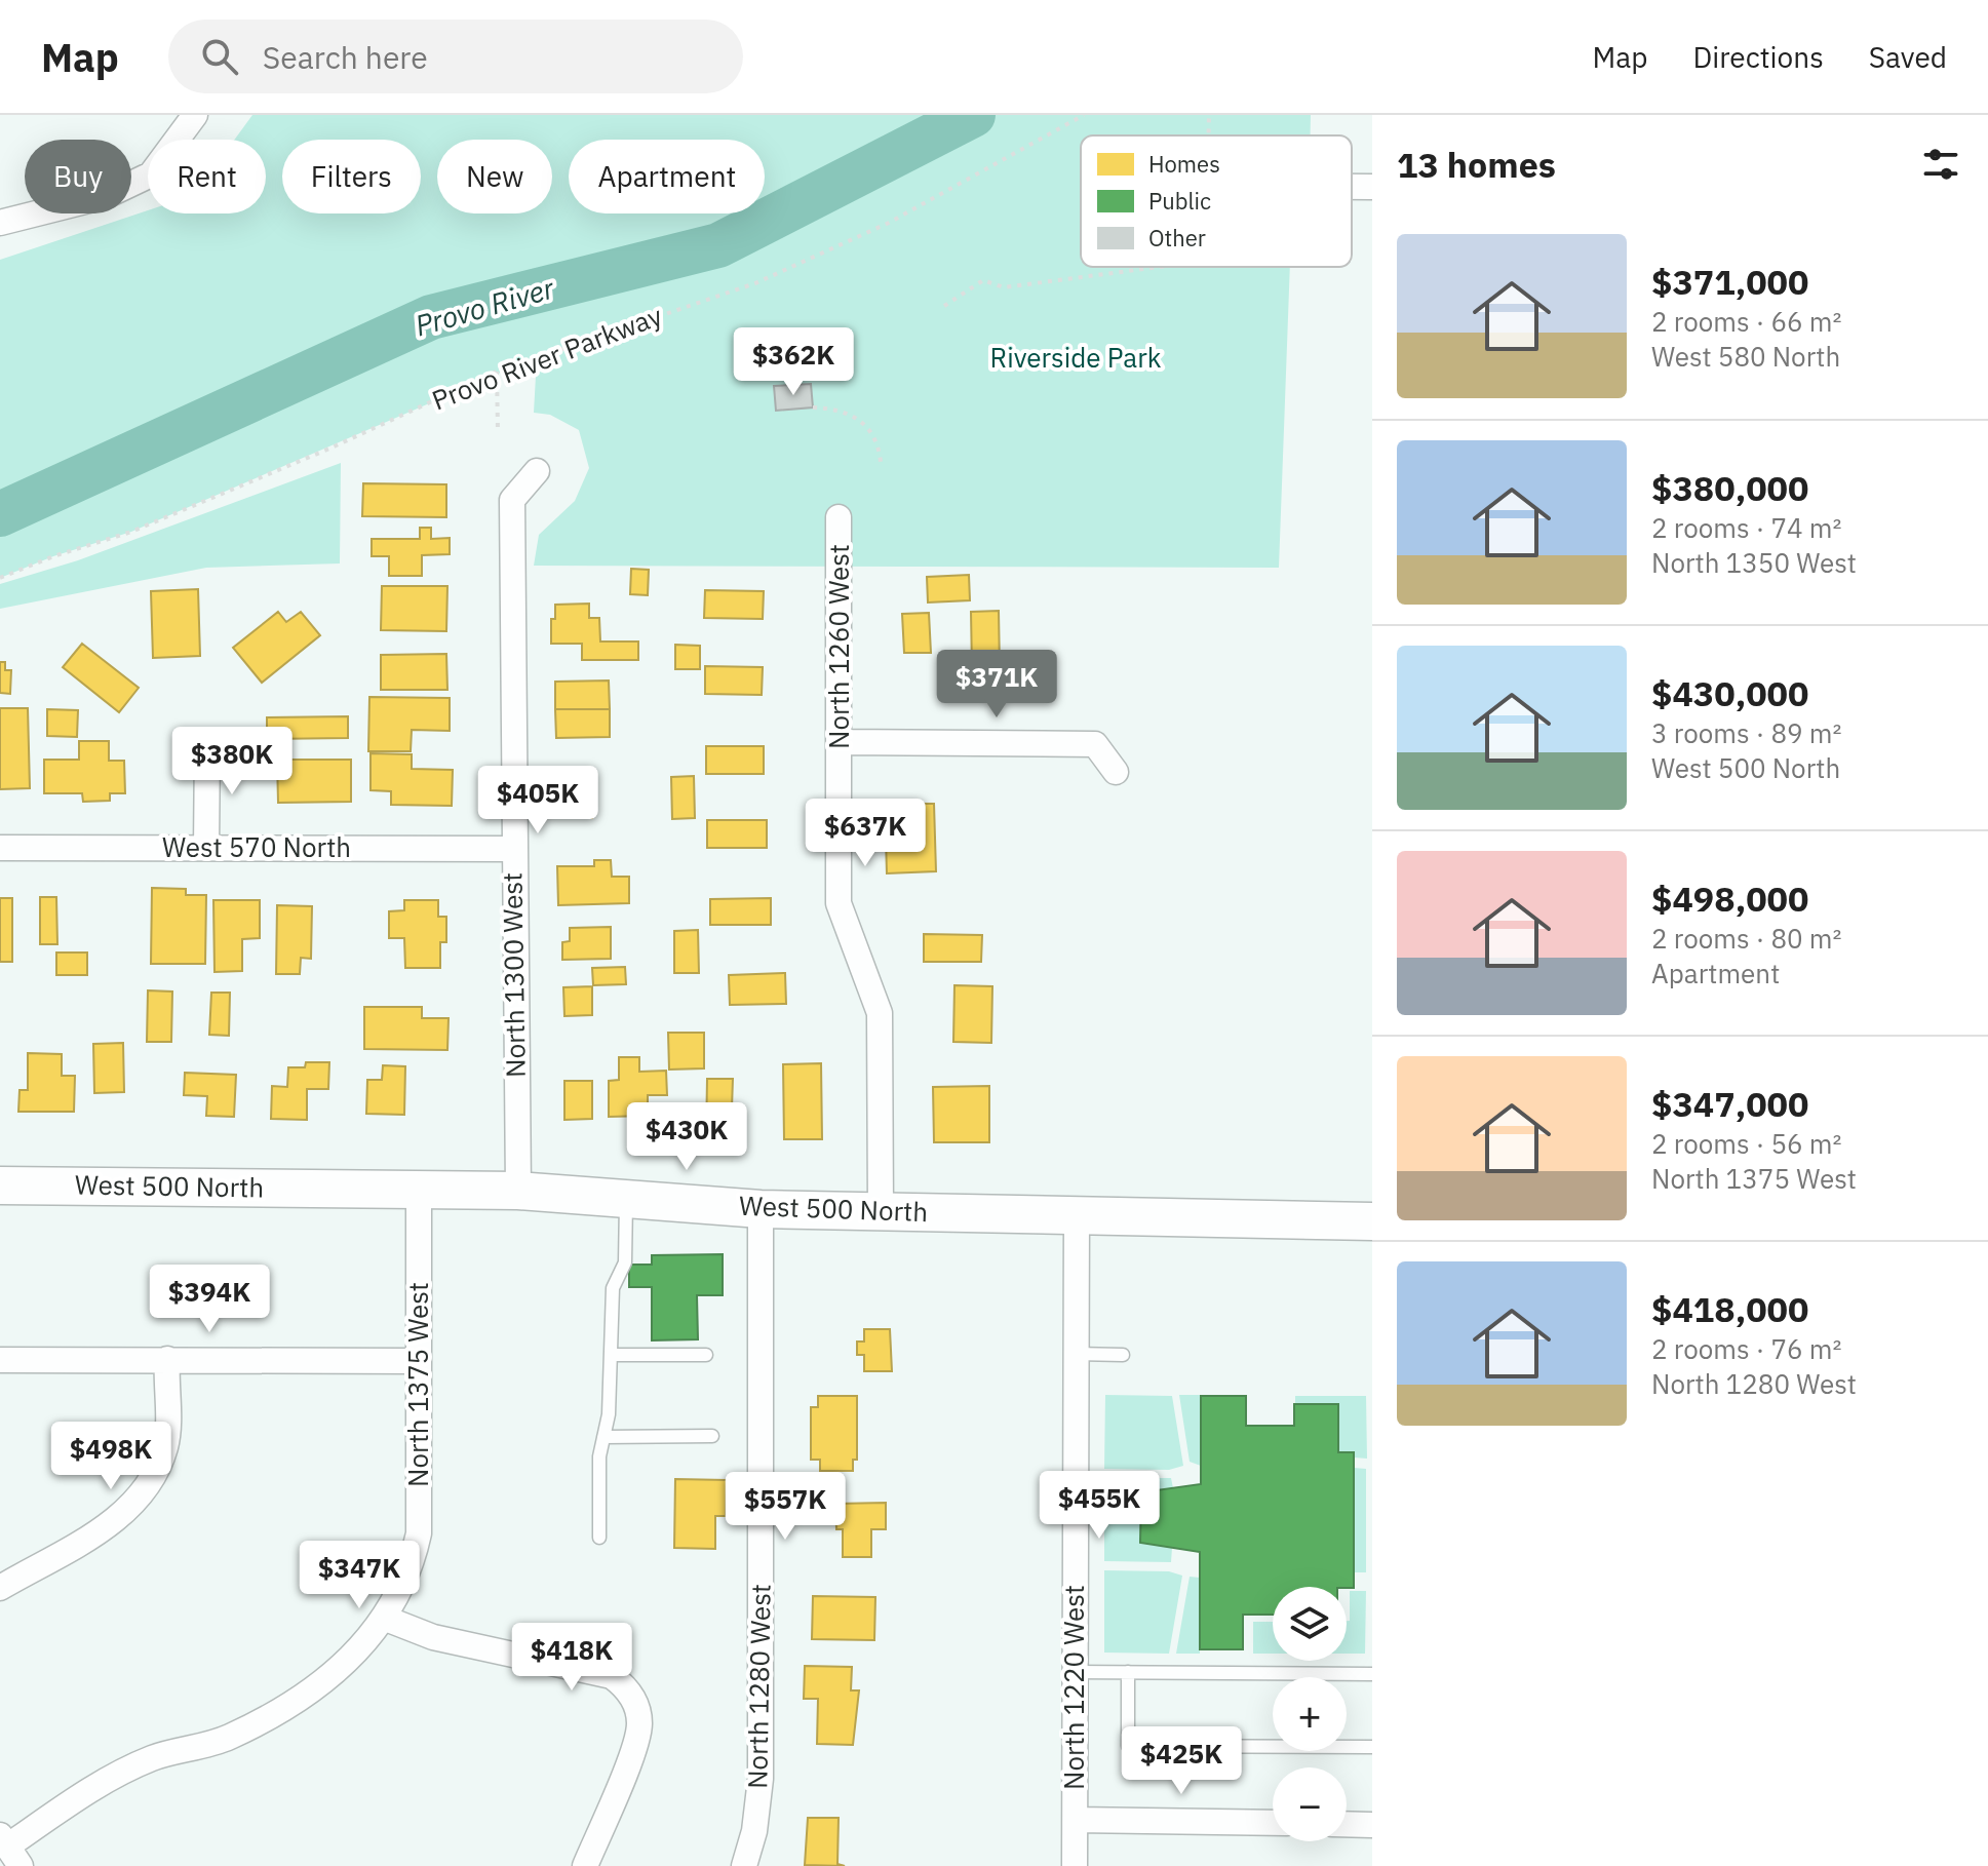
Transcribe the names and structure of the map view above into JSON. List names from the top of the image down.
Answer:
{
  "streets": {
    "street": [
      "North 1260 West",
      "West 570 North",
      "North 1300 West",
      "West 500 North",
      "North 1375 West",
      "North 1280 West",
      "North 1220 West"
    ],
    "path": ["Provo River Parkway"]
  },
  "crossings": [
    ["North 1260 West", "West 500 North"],
    ["West 570 North", "North 1300 West"],
    ["North 1300 West", "West 500 North"],
    ["West 500 North", "North 1375 West"],
    ["West 500 North", "North 1280 West"],
    ["West 500 North", "North 1220 West"]
  ],
  "water": ["Provo River"],
  "parks": ["Riverside Park"],
  "legend": ["Homes", "Public", "Other"],
  "page": {
    "header": "Map",
    "search": "Search here",
    "nav": ["Map", "Directions", "Saved"],
    "heading": "13 homes",
    "chip": [
      "Buy",
      "Rent",
      "Filters",
      "New",
      "Apartment"
    ],
    "list": [
      {
        "name": "$371,000",
        "note": "2 rooms · 66 m² · West 580 North"
      },
      {
        "name": "$380,000",
        "note": "2 rooms · 74 m² · North 1350 West"
      },
      {
        "name": "$430,000",
        "note": "3 rooms · 89 m² · West 500 North"
      },
      {
        "name": "$498,000",
        "note": "2 rooms · 80 m² · Apartment"
      },
      {
        "name": "$347,000",
        "note": "2 rooms · 56 m² · North 1375 West"
      },
      {
        "name": "$418,000",
        "note": "2 rooms · 76 m² · North 1280 West"
      }
    ],
    "price": [
      "$362K",
      "$371K",
      "$380K",
      "$405K",
      "$637K",
      "$430K",
      "$394K",
      "$498K",
      "$455K",
      "$557K",
      "$347K",
      "$418K",
      "$425K"
    ],
    "map_buttons": ["+", "−"]
  }
}
